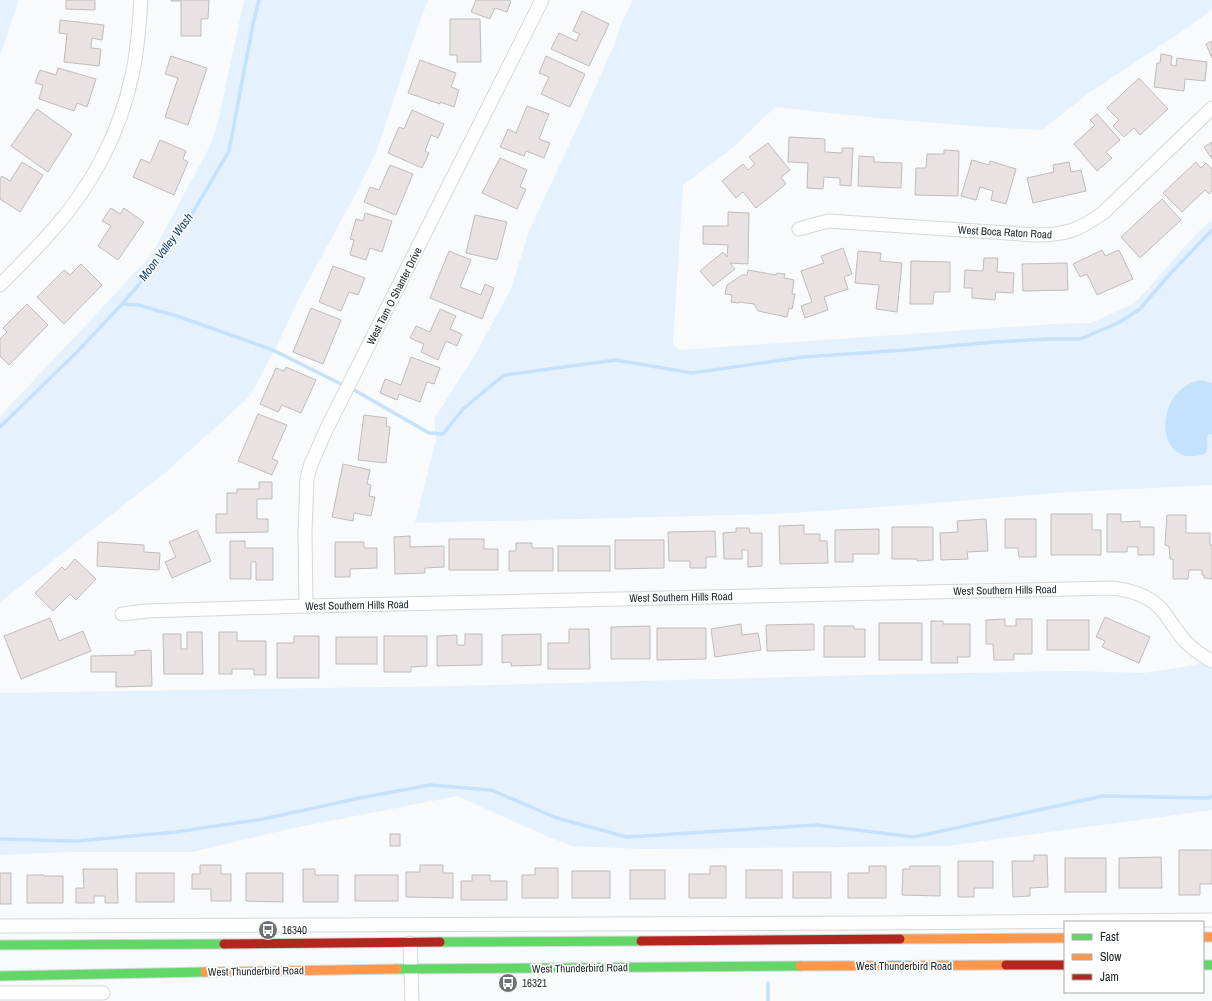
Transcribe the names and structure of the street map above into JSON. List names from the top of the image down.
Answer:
{
  "streets": {
    "main road": ["West Thunderbird Road"],
    "street": ["West Boca Raton Road", "West Tam O Shanter Drive", "West Southern Hills Road"]
  },
  "crossings": [
    ["West Tam O Shanter Drive", "West Southern Hills Road"]
  ],
  "water": ["Moon Valley Wash"],
  "places": {
    "bus stop": ["16340", "16321"]
  },
  "legend": ["Fast", "Slow", "Jam"]
}
